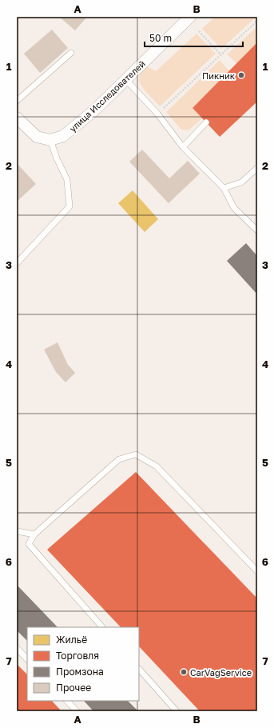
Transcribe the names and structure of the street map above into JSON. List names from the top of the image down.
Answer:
{
  "streets": {
    "street": ["улица Исследователей"]
  },
  "places": ["Пикник", "CarVagService"],
  "legend": [
    "Жильё",
    "Торговля",
    "Промзона",
    "Прочее"
  ],
  "scale_bar": "50 m",
  "grid": {
    "columns": ["A", "B"],
    "rows": [
      "1",
      "2",
      "3",
      "4",
      "5",
      "6",
      "7"
    ]
  }
}
